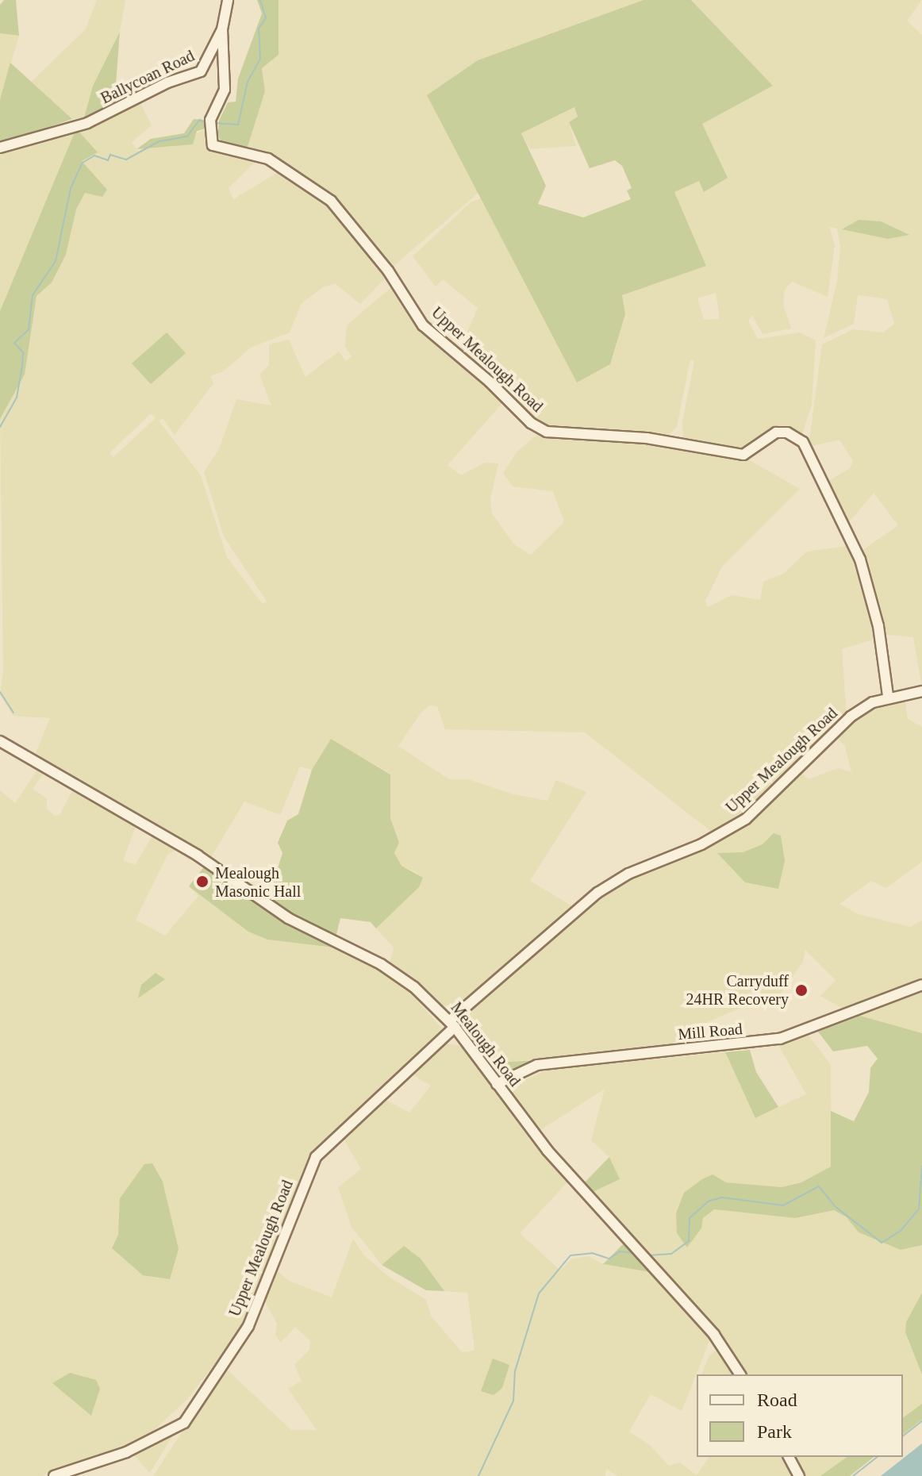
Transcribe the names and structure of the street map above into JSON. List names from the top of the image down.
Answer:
{
  "streets": {
    "street": [
      "Ballycoan Road",
      "Upper Mealough Road",
      "Mill Road",
      "Mealough Road"
    ]
  },
  "crossings": [
    ["Ballycoan Road", "Upper Mealough Road"],
    ["Upper Mealough Road", "Mealough Road"],
    ["Mill Road", "Mealough Road"]
  ],
  "places": ["Mealough Masonic Hall", "Carryduff 24HR Recovery"],
  "legend": ["Road", "Park"]
}
